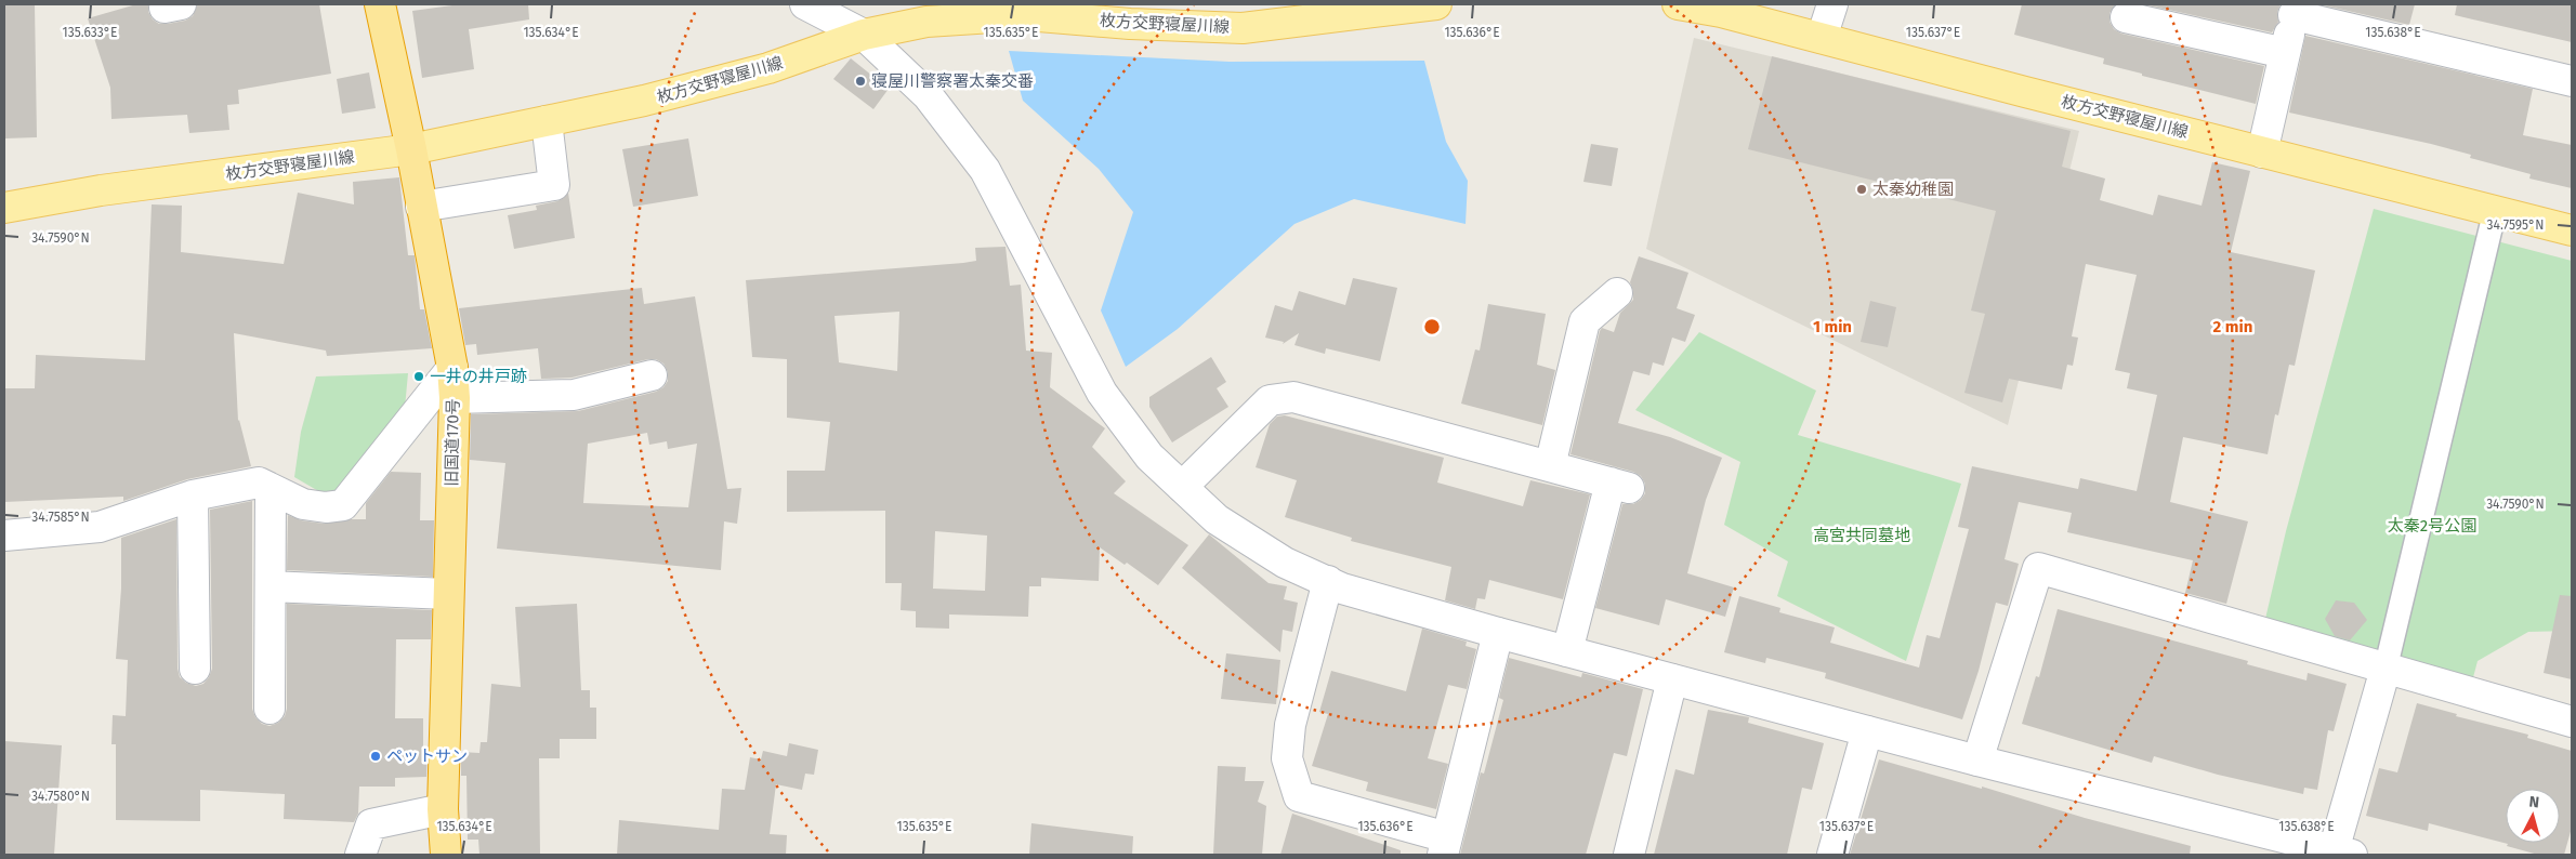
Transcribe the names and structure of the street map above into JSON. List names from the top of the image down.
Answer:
{
  "streets": {
    "highway": ["旧国道170号"],
    "main road": ["枚方交野寝屋川線"]
  },
  "crossings": [
    ["枚方交野寝屋川線", "旧国道170号"]
  ],
  "parks": ["太秦2号公園", "高宮共同墓地"],
  "places": [
    "寝屋川警察署太秦交番",
    "太秦幼稚園",
    "一井の井戸跡",
    "ペットサン"
  ],
  "north": "top",
  "coordinates": [
    "135.633°E",
    "135.634°E",
    "135.635°E",
    "135.636°E",
    "135.637°E",
    "135.638°E",
    "34.7595°N",
    "34.7590°N",
    "34.7585°N",
    "34.7580°N"
  ],
  "rings": ["1 min", "2 min"]
}
